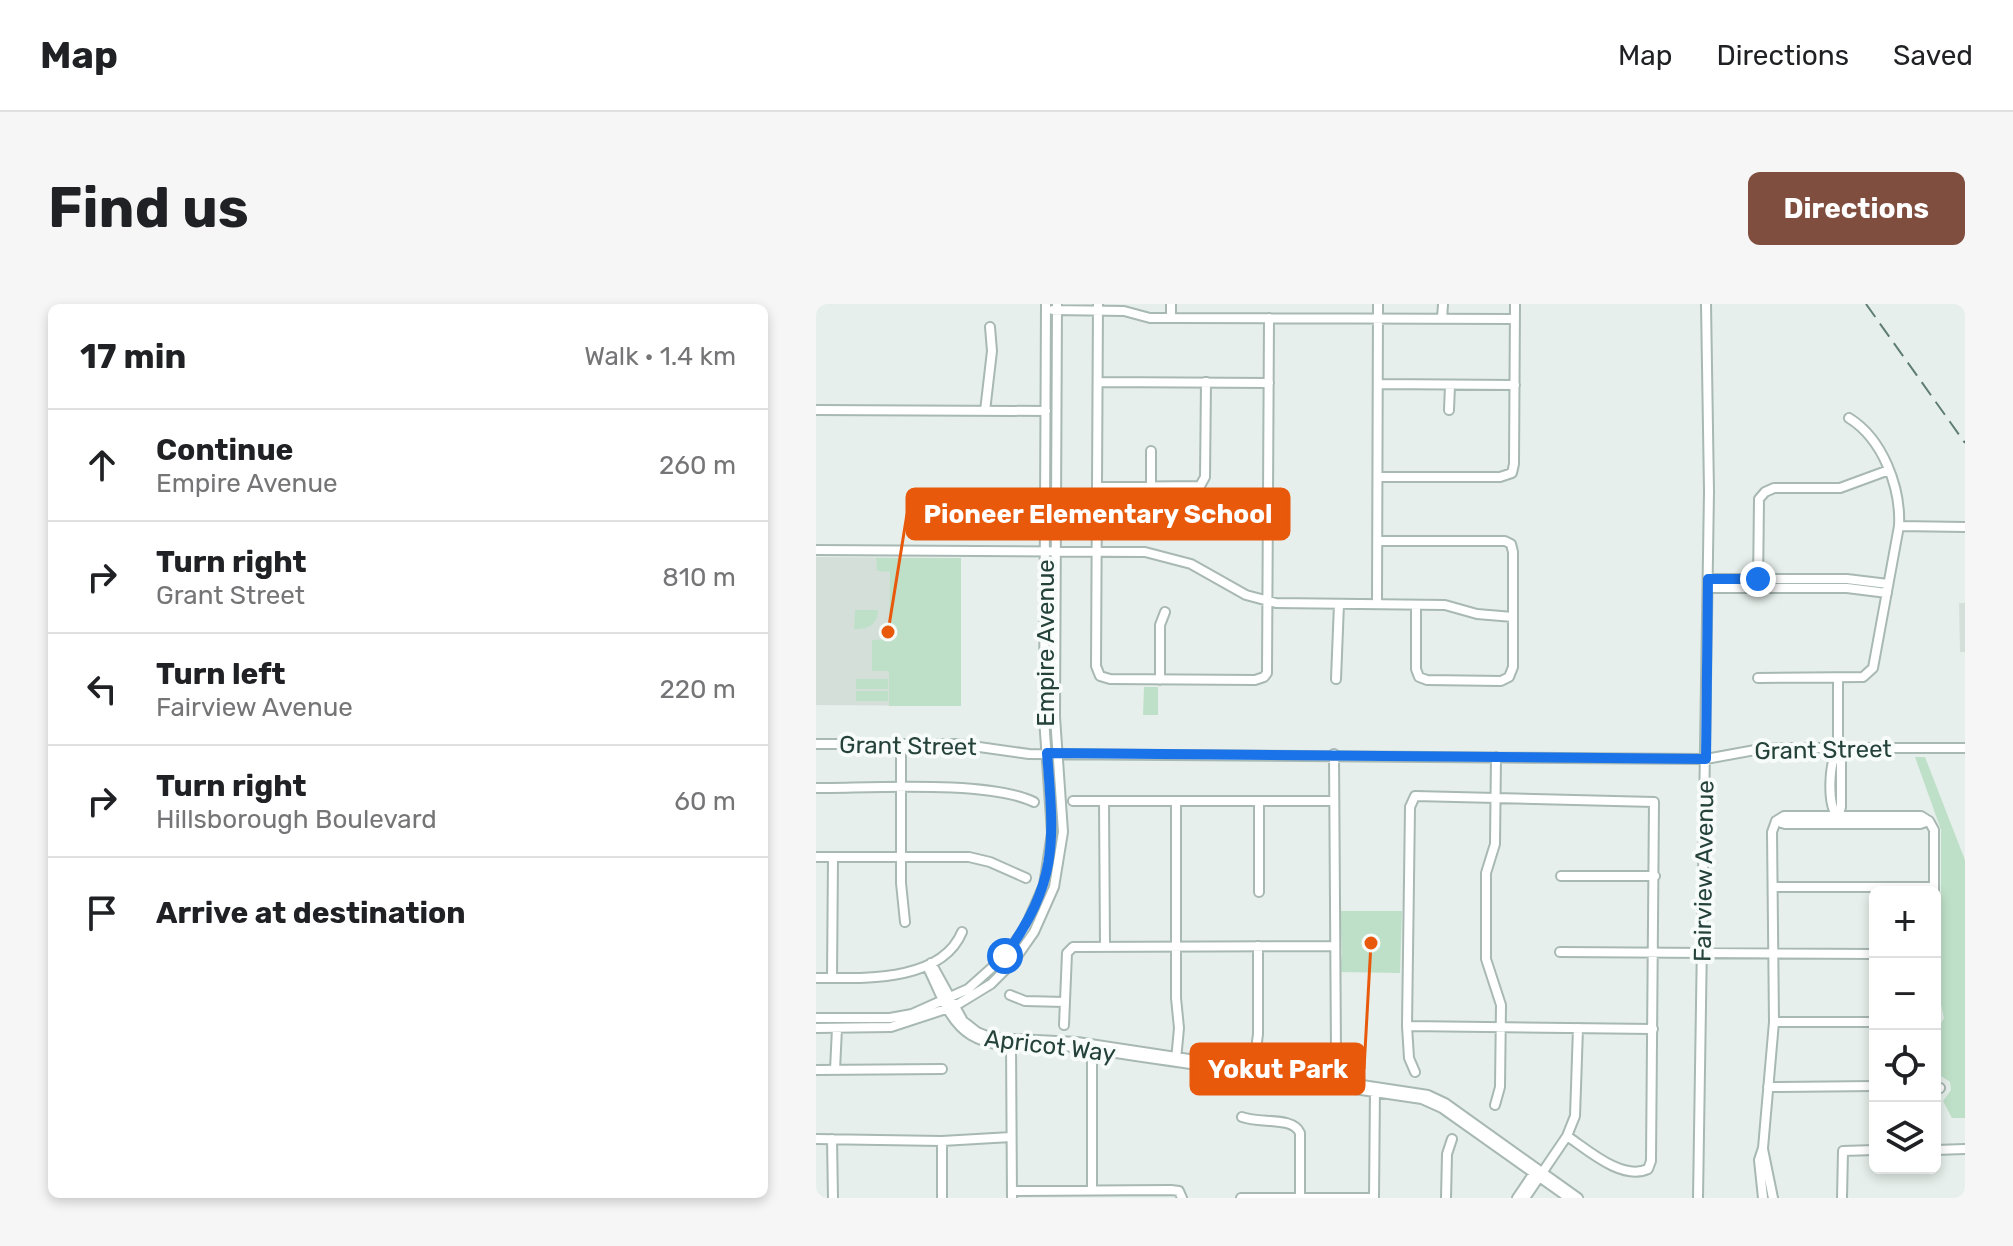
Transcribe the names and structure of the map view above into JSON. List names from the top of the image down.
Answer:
{
  "streets": {
    "street": [
      "Empire Avenue",
      "Grant Street",
      "Fairview Avenue",
      "Apricot Way"
    ]
  },
  "crossings": [
    ["Empire Avenue", "Grant Street"],
    ["Empire Avenue", "Apricot Way"],
    ["Grant Street", "Fairview Avenue"]
  ],
  "places": ["Pioneer Elementary School", "Yokut Park"],
  "page": {
    "header": "Map",
    "nav": ["Map", "Directions", "Saved"],
    "buttons": "Directions",
    "title": "Find us",
    "heading": ["17 min", "Walk · 1.4 km"],
    "list": [
      ["Continue", "Empire Avenue", "260 m"],
      ["Turn right", "Grant Street", "810 m"],
      ["Turn left", "Fairview Avenue", "220 m"],
      ["Turn right", "Hillsborough Boulevard", "60 m"],
      "Arrive at destination"
    ],
    "map_buttons": ["+", "−"]
  }
}
